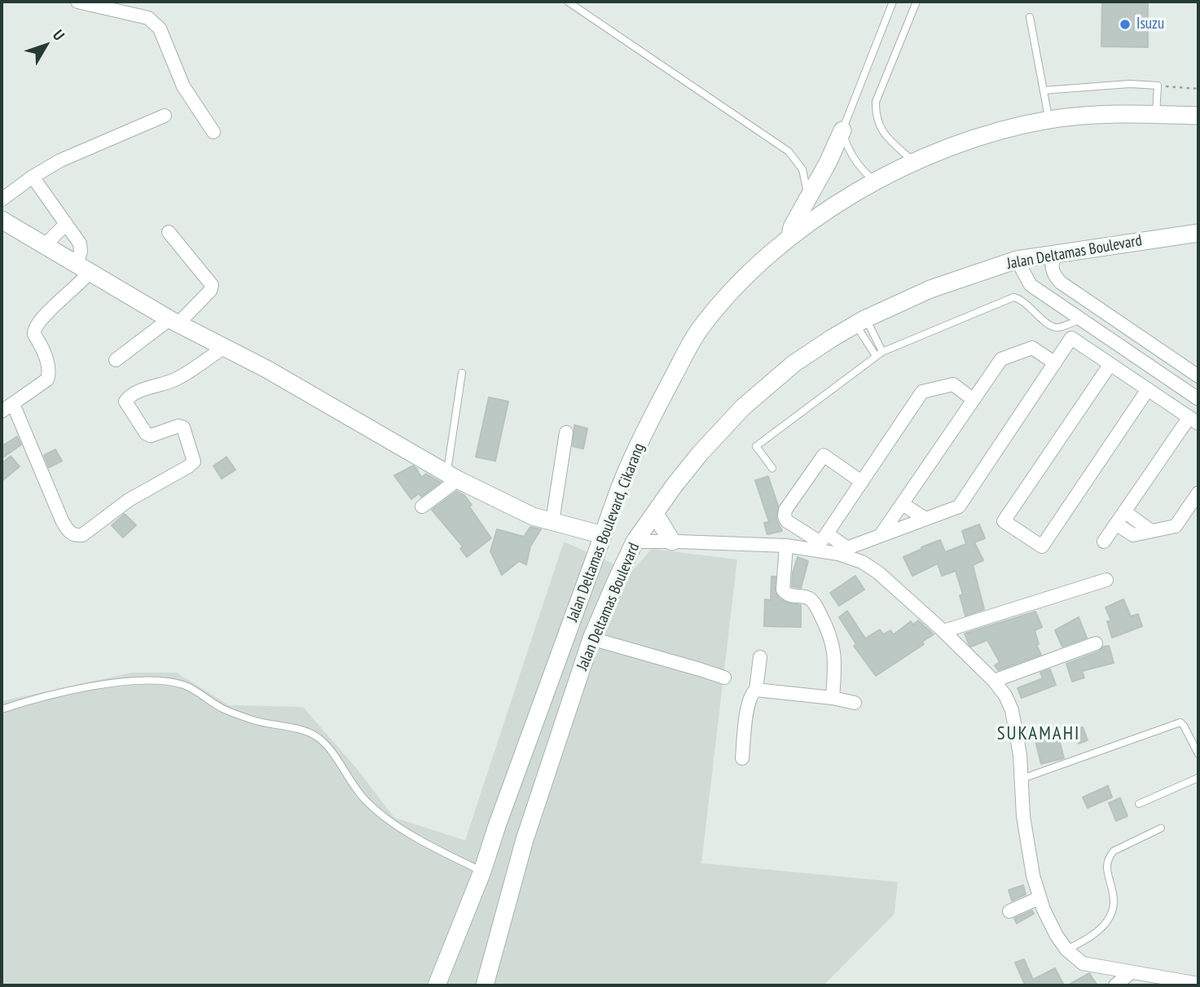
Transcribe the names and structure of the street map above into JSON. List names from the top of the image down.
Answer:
{
  "streets": {
    "street": ["Jalan Deltamas Boulevard", "Jalan Deltamas Boulevard, Cikarang"]
  },
  "districts": ["SUKAMAHI"],
  "places": ["Isuzu"],
  "north": "top right"
}
